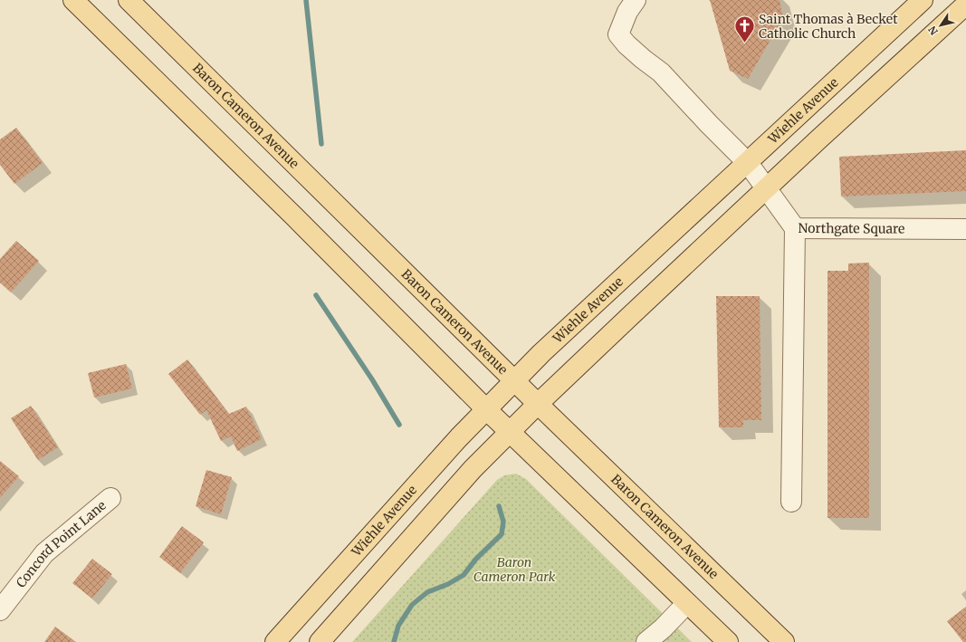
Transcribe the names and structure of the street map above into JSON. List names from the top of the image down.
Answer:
{
  "streets": {
    "main road": ["Wiehle Avenue", "Baron Cameron Avenue"],
    "street": ["Northgate Square", "Concord Point Lane"]
  },
  "crossings": [
    ["Wiehle Avenue", "Baron Cameron Avenue"],
    ["Wiehle Avenue", "Northgate Square"]
  ],
  "parks": ["Baron Cameron Park"],
  "places": {
    "church": ["Saint Thomas à Becket Catholic Church"]
  },
  "north": "bottom left"
}
